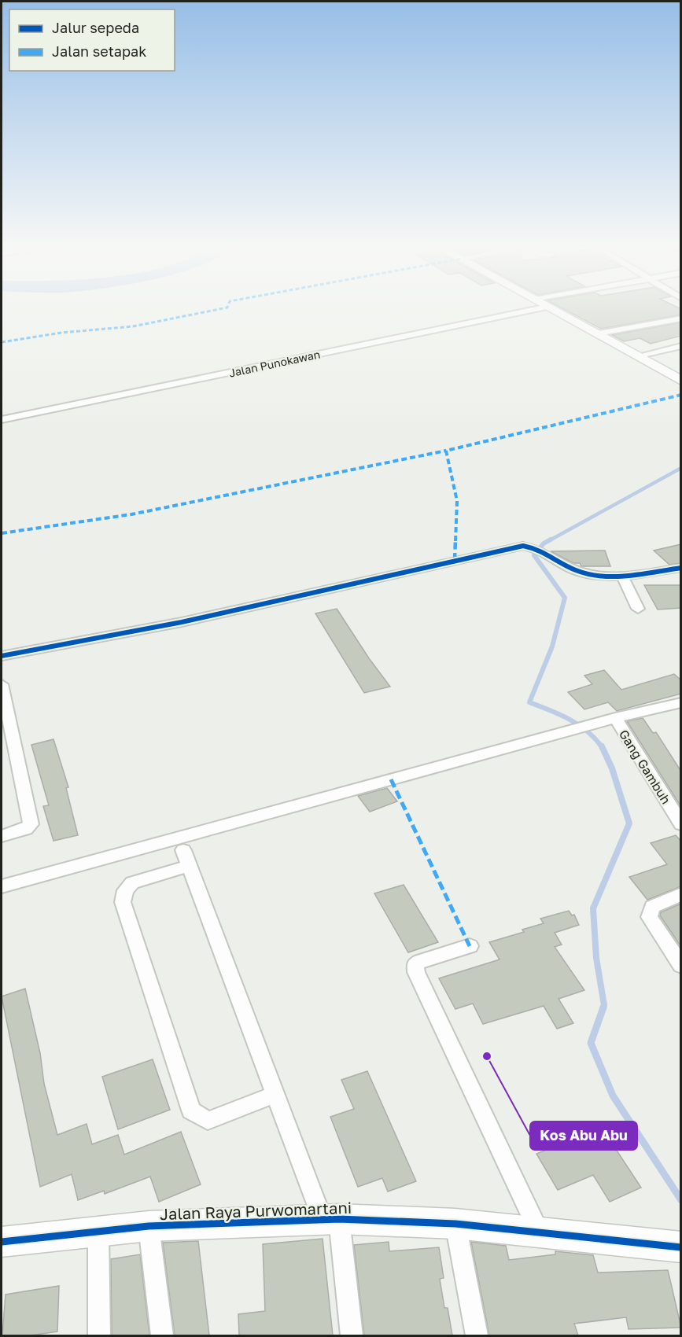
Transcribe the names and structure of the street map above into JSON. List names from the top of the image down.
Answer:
{
  "streets": {
    "street": ["Jalan Punokawan", "Gang Gambuh", "Jalan Raya Purwomartani"]
  },
  "places": ["Kos Abu Abu"],
  "legend": ["Jalur sepeda", "Jalan setapak"]
}
